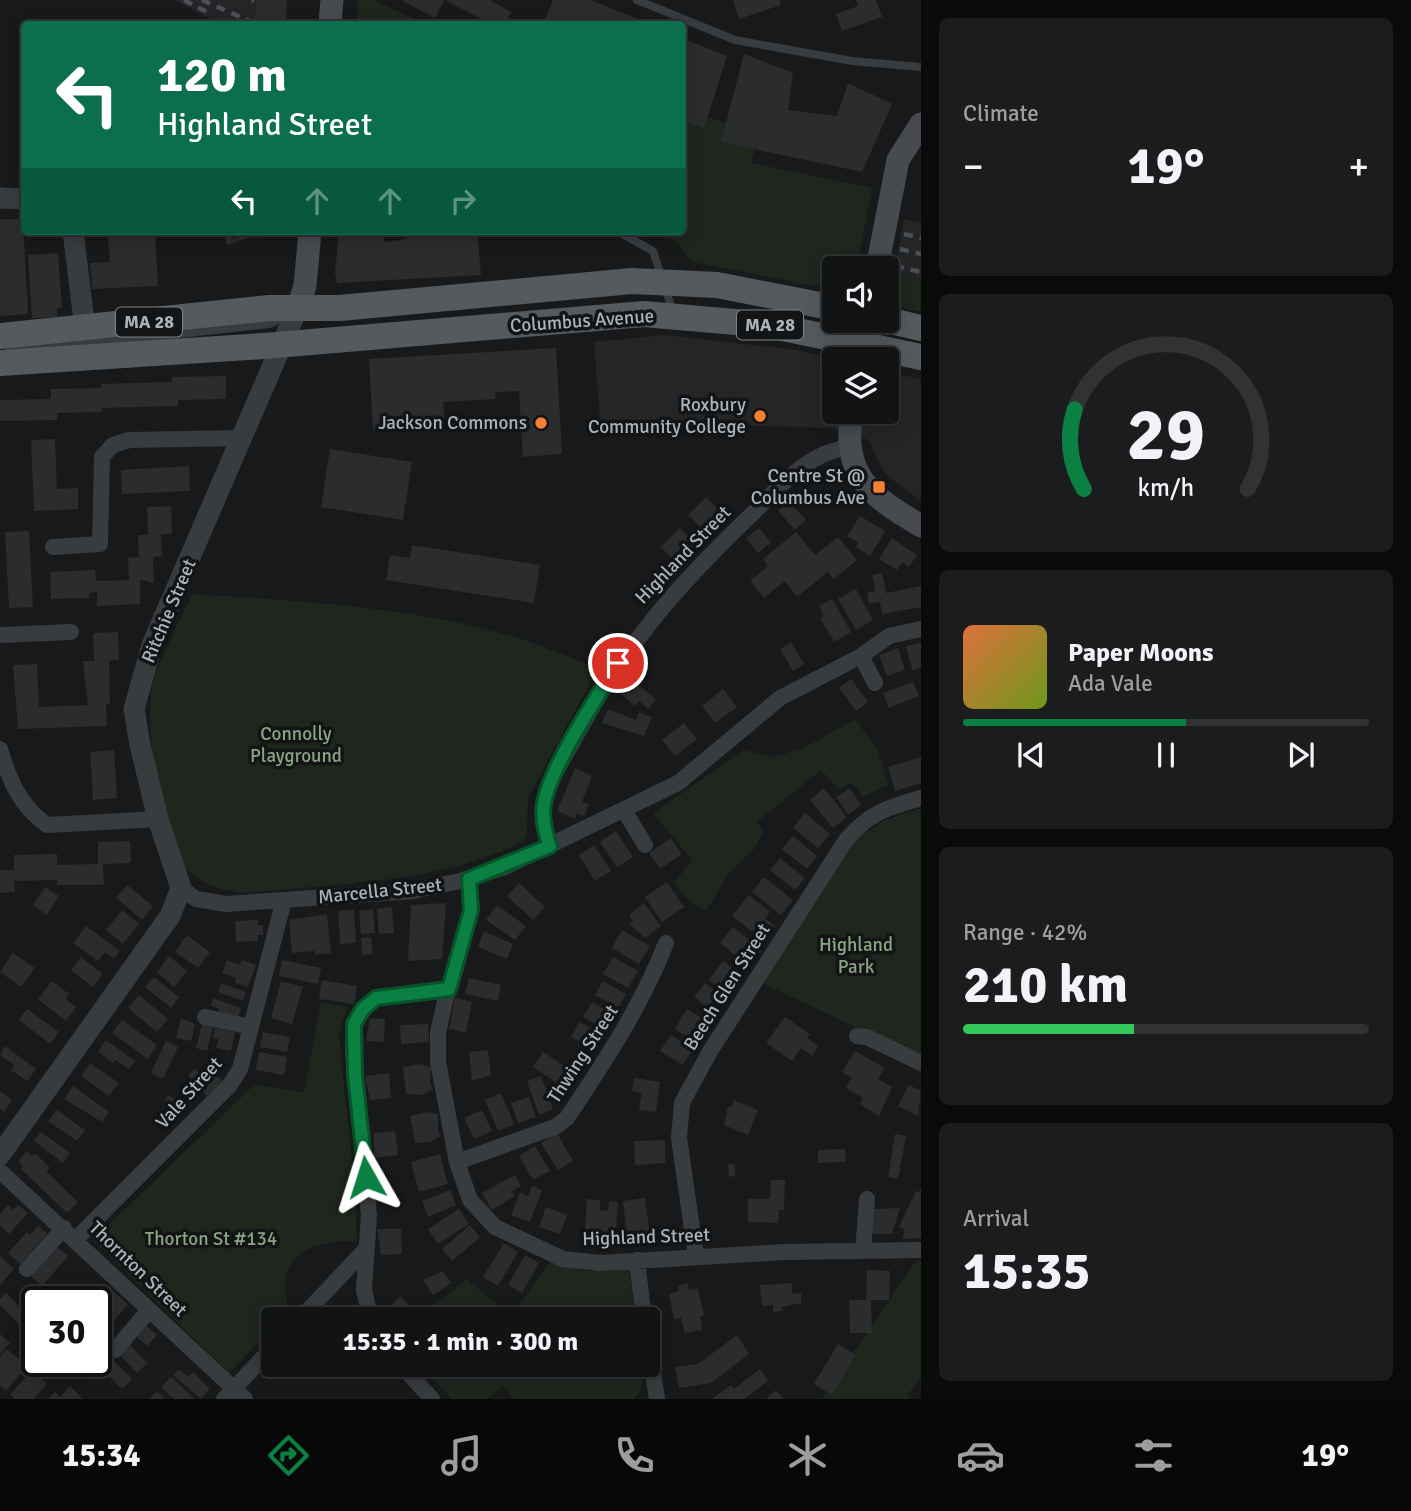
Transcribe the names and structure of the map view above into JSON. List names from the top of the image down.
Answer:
{
  "streets": {
    "main road": ["Columbus Avenue", "MA 28"],
    "street": [
      "Highland Street",
      "Ritchie Street",
      "Marcella Street",
      "Beech Glen Street",
      "Thwing Street",
      "Vale Street",
      "Thornton Street"
    ]
  },
  "crossings": [
    ["Columbus Avenue", "Ritchie Street"],
    ["Highland Street", "Marcella Street"],
    ["Highland Street", "Beech Glen Street"],
    ["Highland Street", "Thwing Street"],
    ["Ritchie Street", "Marcella Street"],
    ["Marcella Street", "Vale Street"],
    ["Vale Street", "Thornton Street"]
  ],
  "parks": ["Connolly Playground", "Highland Park", "Thorton St #134"],
  "places": {
    "other": ["Roxbury Community College", "Jackson Commons"],
    "transit": ["Centre St @ Columbus Ave"]
  },
  "page": {
    "tile": [
      "Climate",
      ["Range · 42%", "210 km"],
      ["Arrival", "15:35"]
    ],
    "turn": ["120 m", "Highland Street"],
    "heat": ["−", "19°", "+"],
    "song": ["Paper Moons", "Ada Vale"],
    "limit": "30",
    "trip": "15:35 · 1 min · 300 m",
    "tabs": ["15:34", "19°"],
    "gauge": ["29", "km/h"]
  }
}
